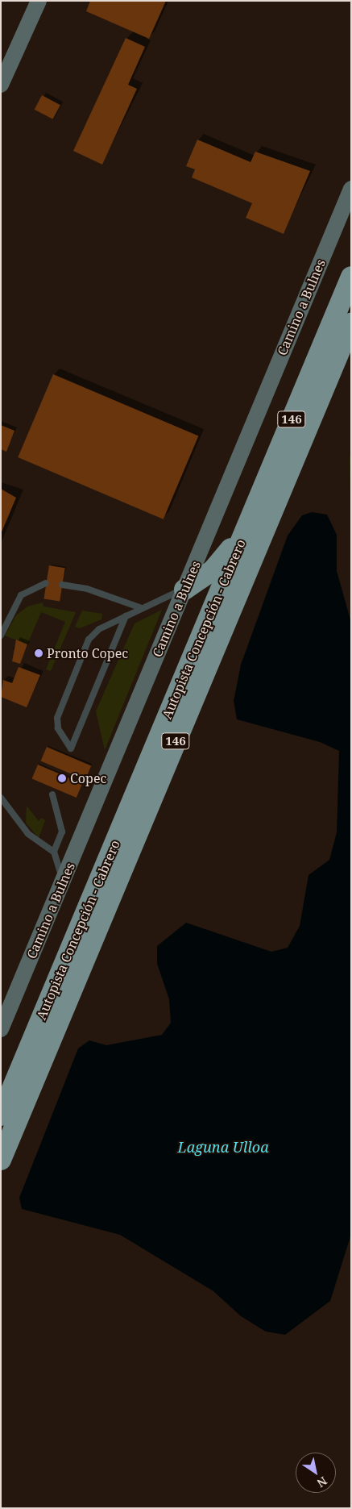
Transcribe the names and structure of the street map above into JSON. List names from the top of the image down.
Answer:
{
  "streets": {
    "highway": ["146", "Autopista Concepción - Cabrero"],
    "street": ["Camino a Bulnes"]
  },
  "water": ["Laguna Ulloa"],
  "places": ["Pronto Copec", "Copec"],
  "north": "bottom right"
}
